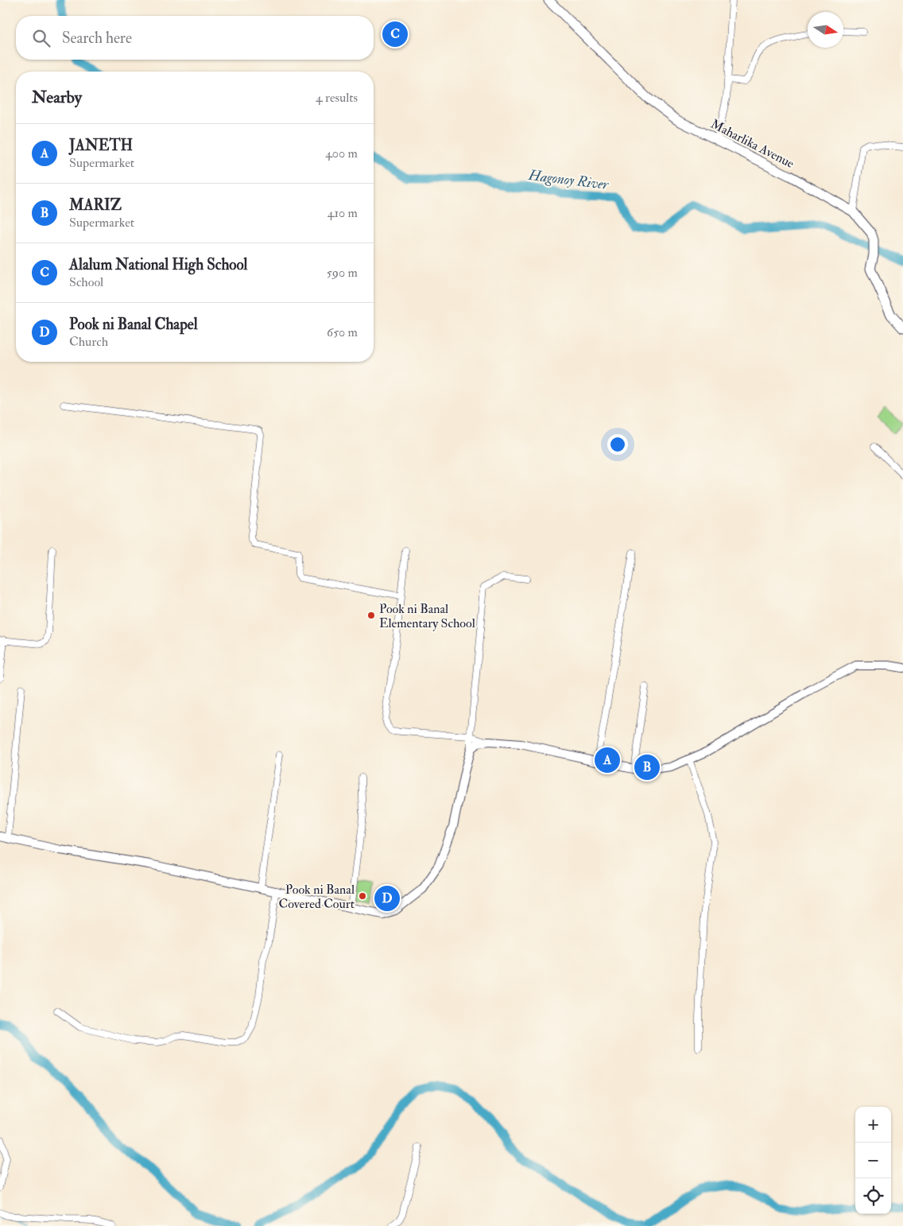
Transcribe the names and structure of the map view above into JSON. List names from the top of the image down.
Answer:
{
  "streets": {
    "main road": ["Maharlika Avenue"]
  },
  "water": ["Hagonoy River"],
  "places": ["Pook ni Banal Elementary School", "Pook ni Banal Covered Court"],
  "north": "right",
  "page": {
    "search": "Search here",
    "pins": [
      "C",
      "A",
      "B",
      "D"
    ],
    "heading": ["Nearby", "4 results"],
    "list": [
      {
        "mark": "A",
        "name": "JANETH",
        "note": "Supermarket",
        "value": "400 m"
      },
      {
        "mark": "B",
        "name": "MARIZ",
        "note": "Supermarket",
        "value": "410 m"
      },
      {
        "mark": "C",
        "name": "Alalum National High School",
        "note": "School",
        "value": "590 m"
      },
      {
        "mark": "D",
        "name": "Pook ni Banal Chapel",
        "note": "Church",
        "value": "650 m"
      }
    ],
    "map_buttons": ["+", "−"]
  }
}
